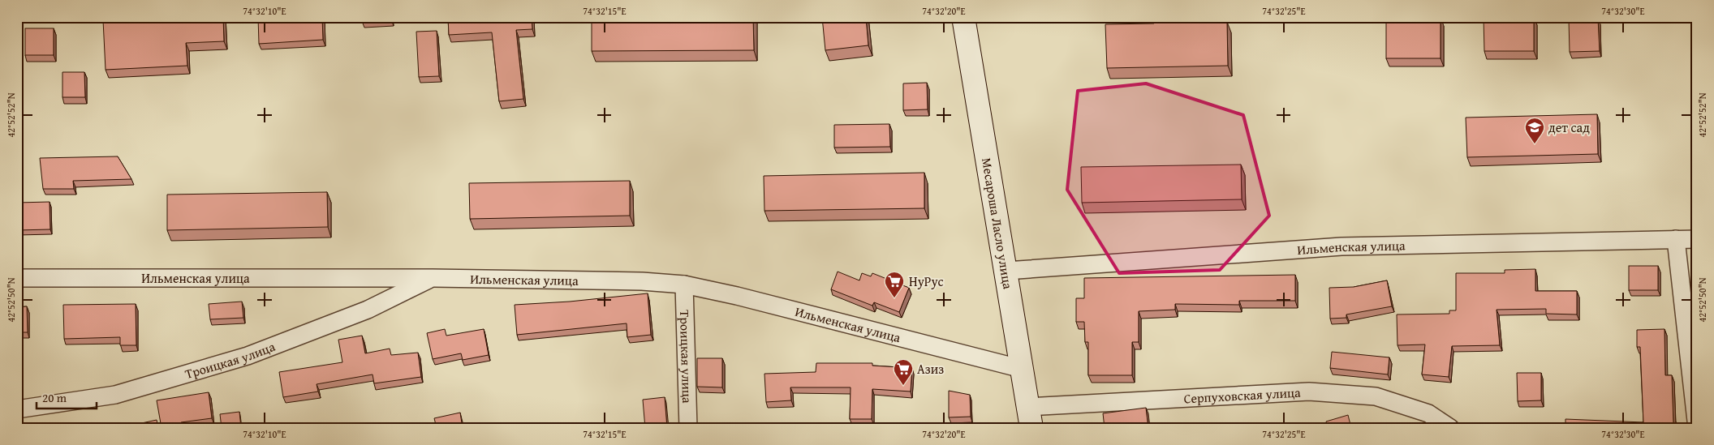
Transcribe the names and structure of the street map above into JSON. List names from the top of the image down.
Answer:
{
  "streets": {
    "street": [
      "Месароша Ласло улица",
      "Ильменская улица",
      "Троицкая улица",
      "Серпуховская улица"
    ]
  },
  "crossings": [
    ["Месароша Ласло улица", "Ильменская улица"],
    ["Месароша Ласло улица", "Серпуховская улица"],
    ["Ильменская улица", "Троицкая улица"]
  ],
  "places": {
    "school or university": ["дет сад"],
    "supermarket": ["НуРус", "Азиз"]
  },
  "scale_bar": "20 m",
  "coordinates": [
    "74°32'10\"E",
    "74°32'15\"E",
    "74°32'20\"E",
    "74°32'25\"E",
    "74°32'30\"E",
    "42°52'52\"N",
    "42°52'50\"N"
  ]
}
